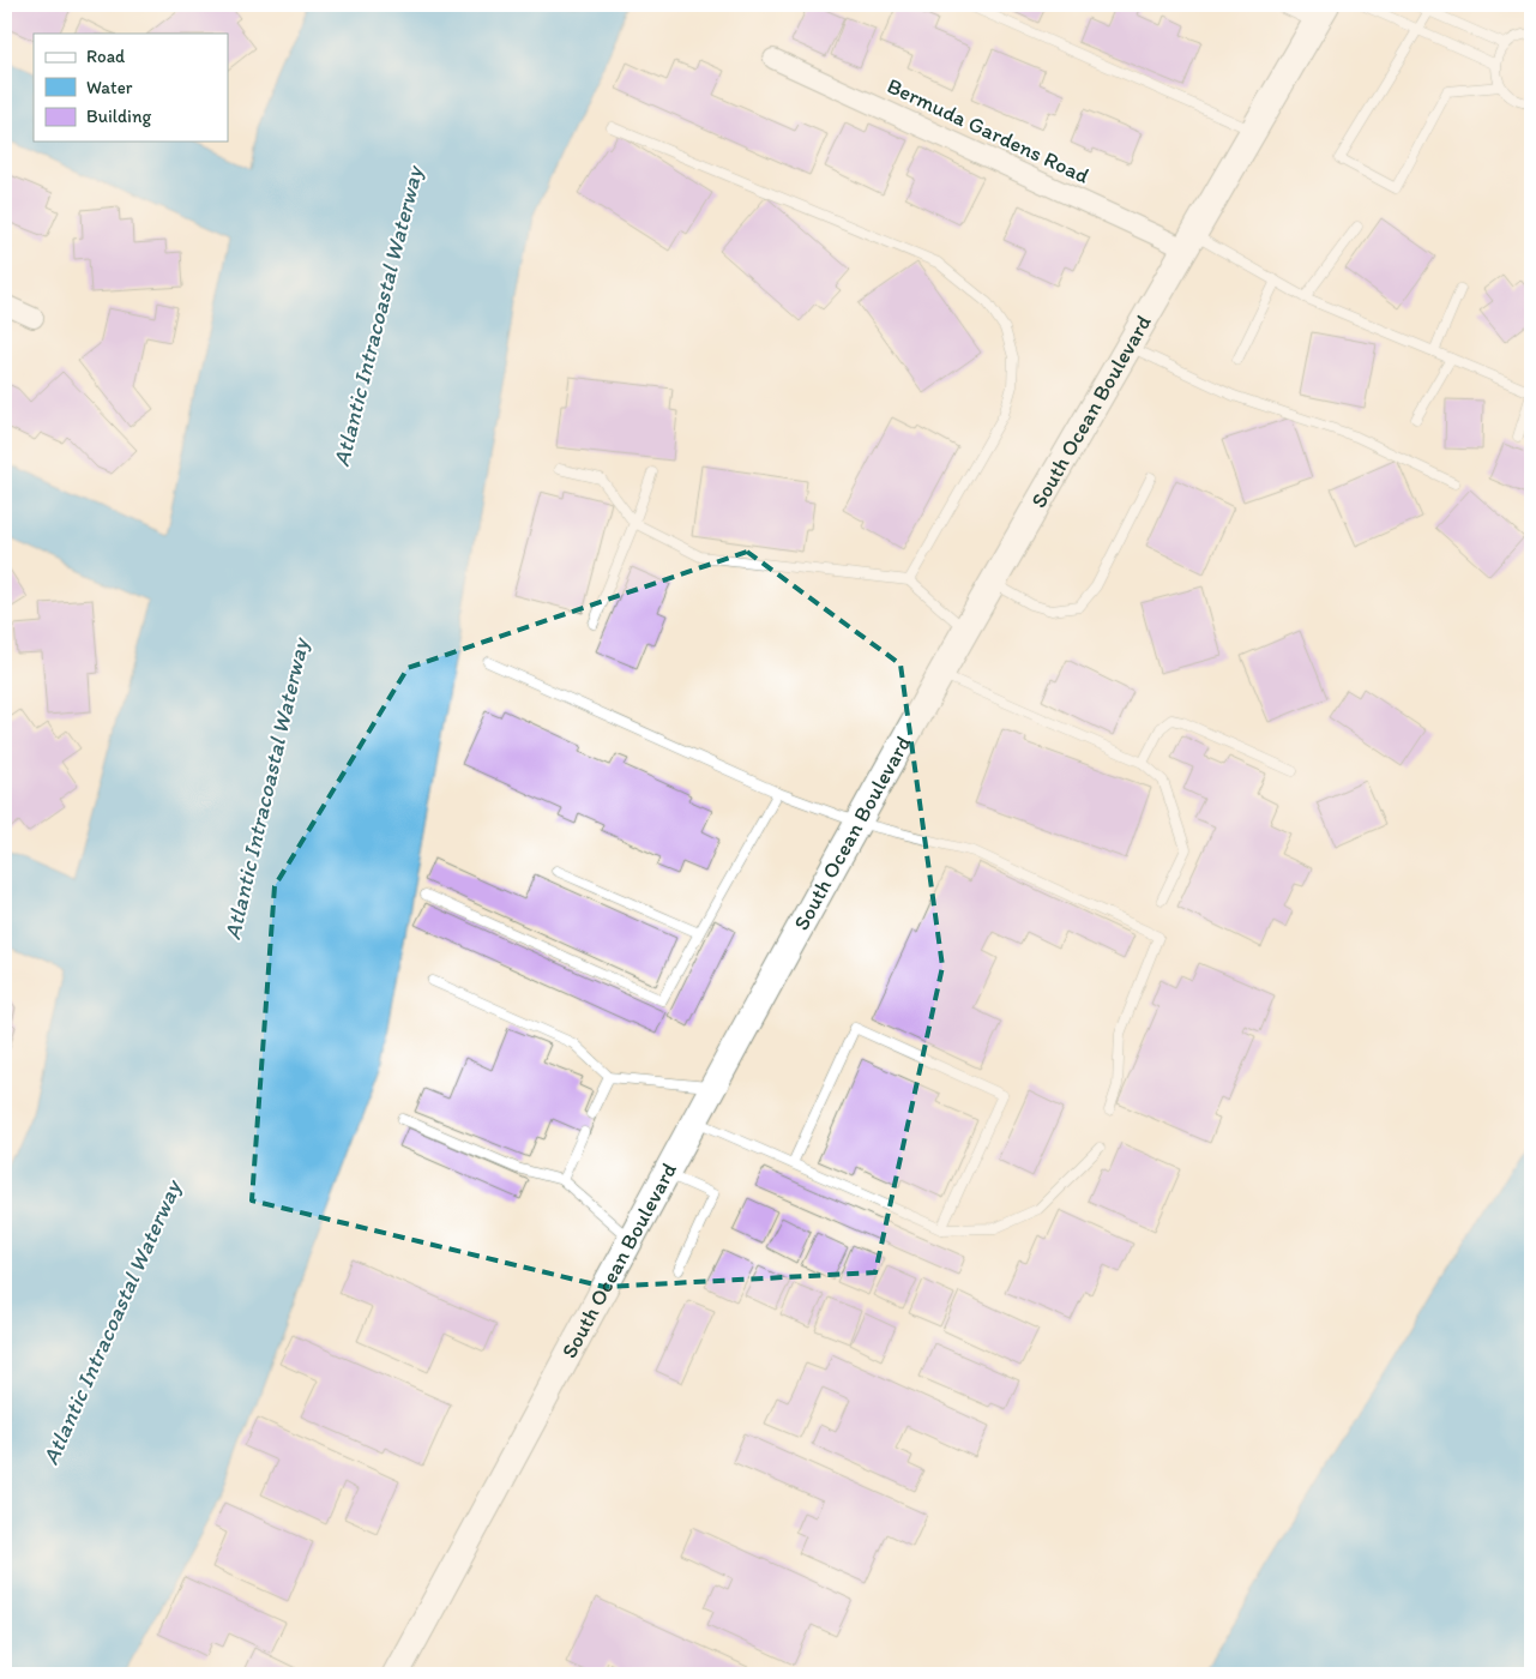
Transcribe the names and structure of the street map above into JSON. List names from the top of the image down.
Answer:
{
  "streets": {
    "main road": ["South Ocean Boulevard"],
    "street": ["Bermuda Gardens Road"]
  },
  "crossings": [
    ["Bermuda Gardens Road", "South Ocean Boulevard"]
  ],
  "water": ["Atlantic Intracoastal Waterway"],
  "legend": ["Road", "Water", "Building"]
}
